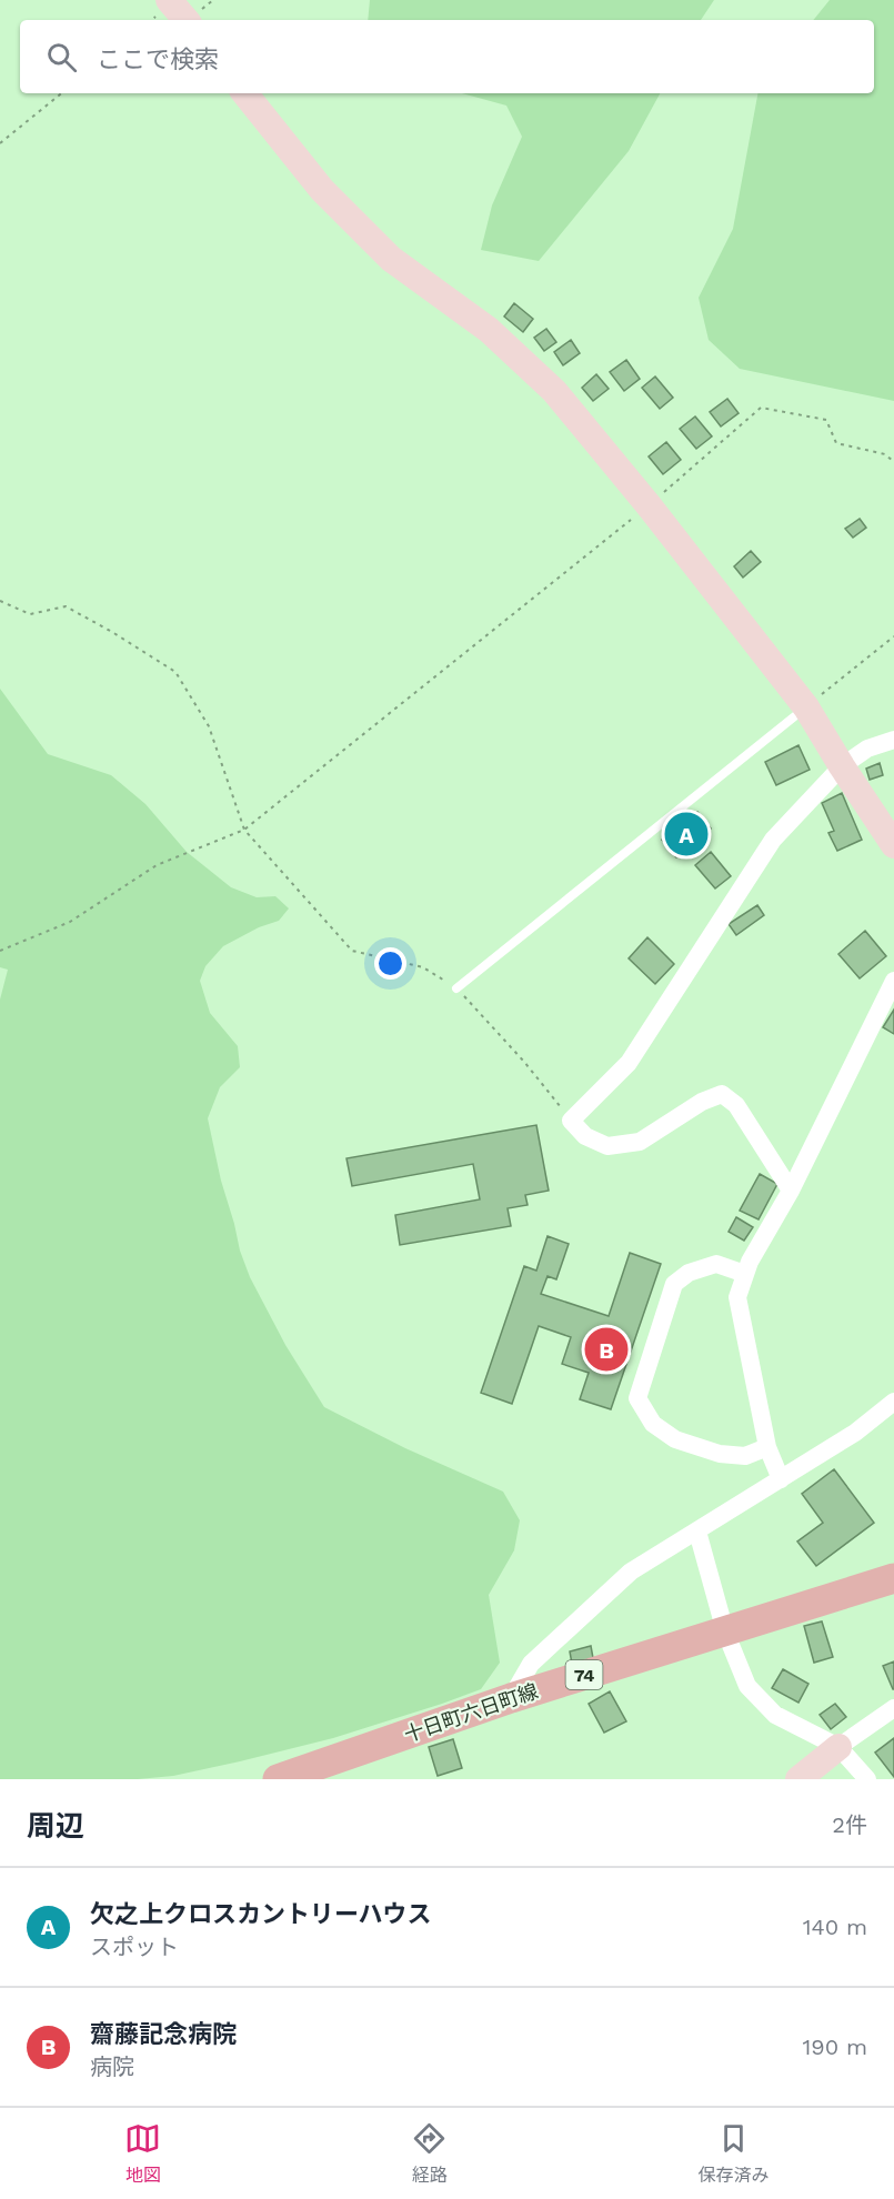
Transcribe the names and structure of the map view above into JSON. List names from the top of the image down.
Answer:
{
  "streets": {
    "main road": ["74", "十日町六日町線"]
  },
  "page": {
    "search": "ここで検索",
    "pins": ["A", "B"],
    "heading": ["周辺", "2件"],
    "list": [
      {
        "mark": "A",
        "name": "欠之上クロスカントリーハウス",
        "note": "スポット",
        "value": "140 m"
      },
      {
        "mark": "B",
        "name": "齋藤記念病院",
        "note": "病院",
        "value": "190 m"
      }
    ],
    "nav": ["地図", "経路", "保存済み"]
  }
}
